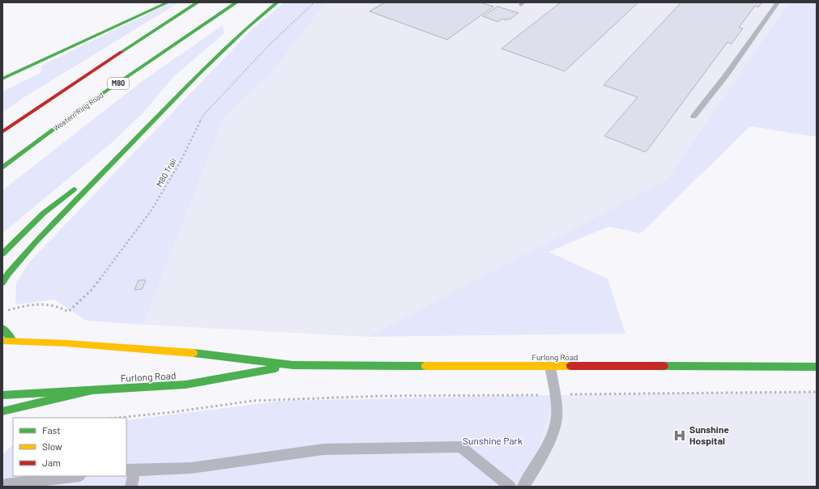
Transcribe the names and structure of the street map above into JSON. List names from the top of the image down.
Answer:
{
  "streets": {
    "main road": ["M80", "Western Ring Road", "Furlong Road"],
    "path": ["M80 Trail"]
  },
  "parks": ["Sunshine Park"],
  "places": {
    "hospital": ["Sunshine Hospital"]
  },
  "legend": ["Fast", "Slow", "Jam"]
}
